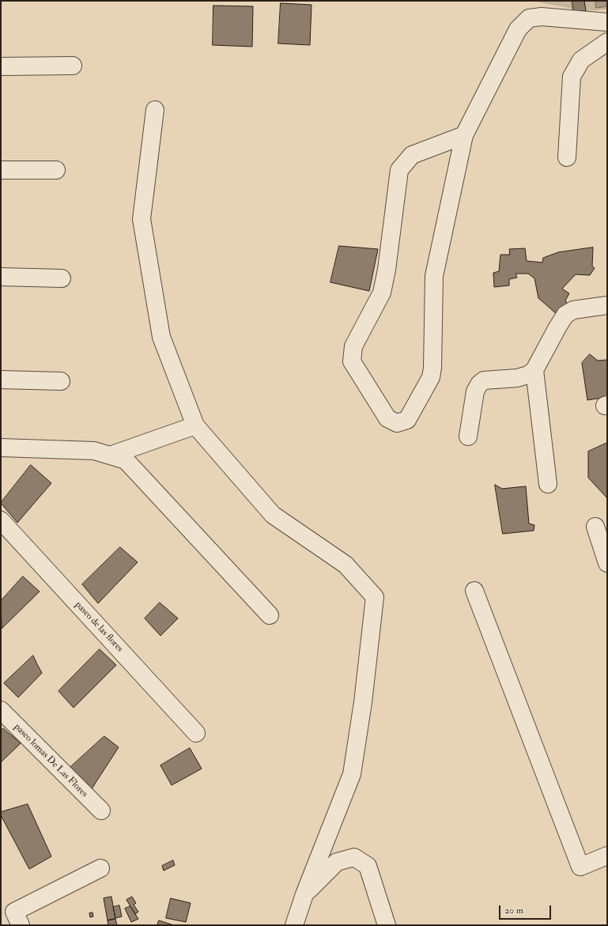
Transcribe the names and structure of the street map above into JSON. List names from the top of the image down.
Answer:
{
  "streets": {
    "street": ["paseo de las flores", "paseo lomas De Las Flores"]
  },
  "scale_bar": "20 m"
}
